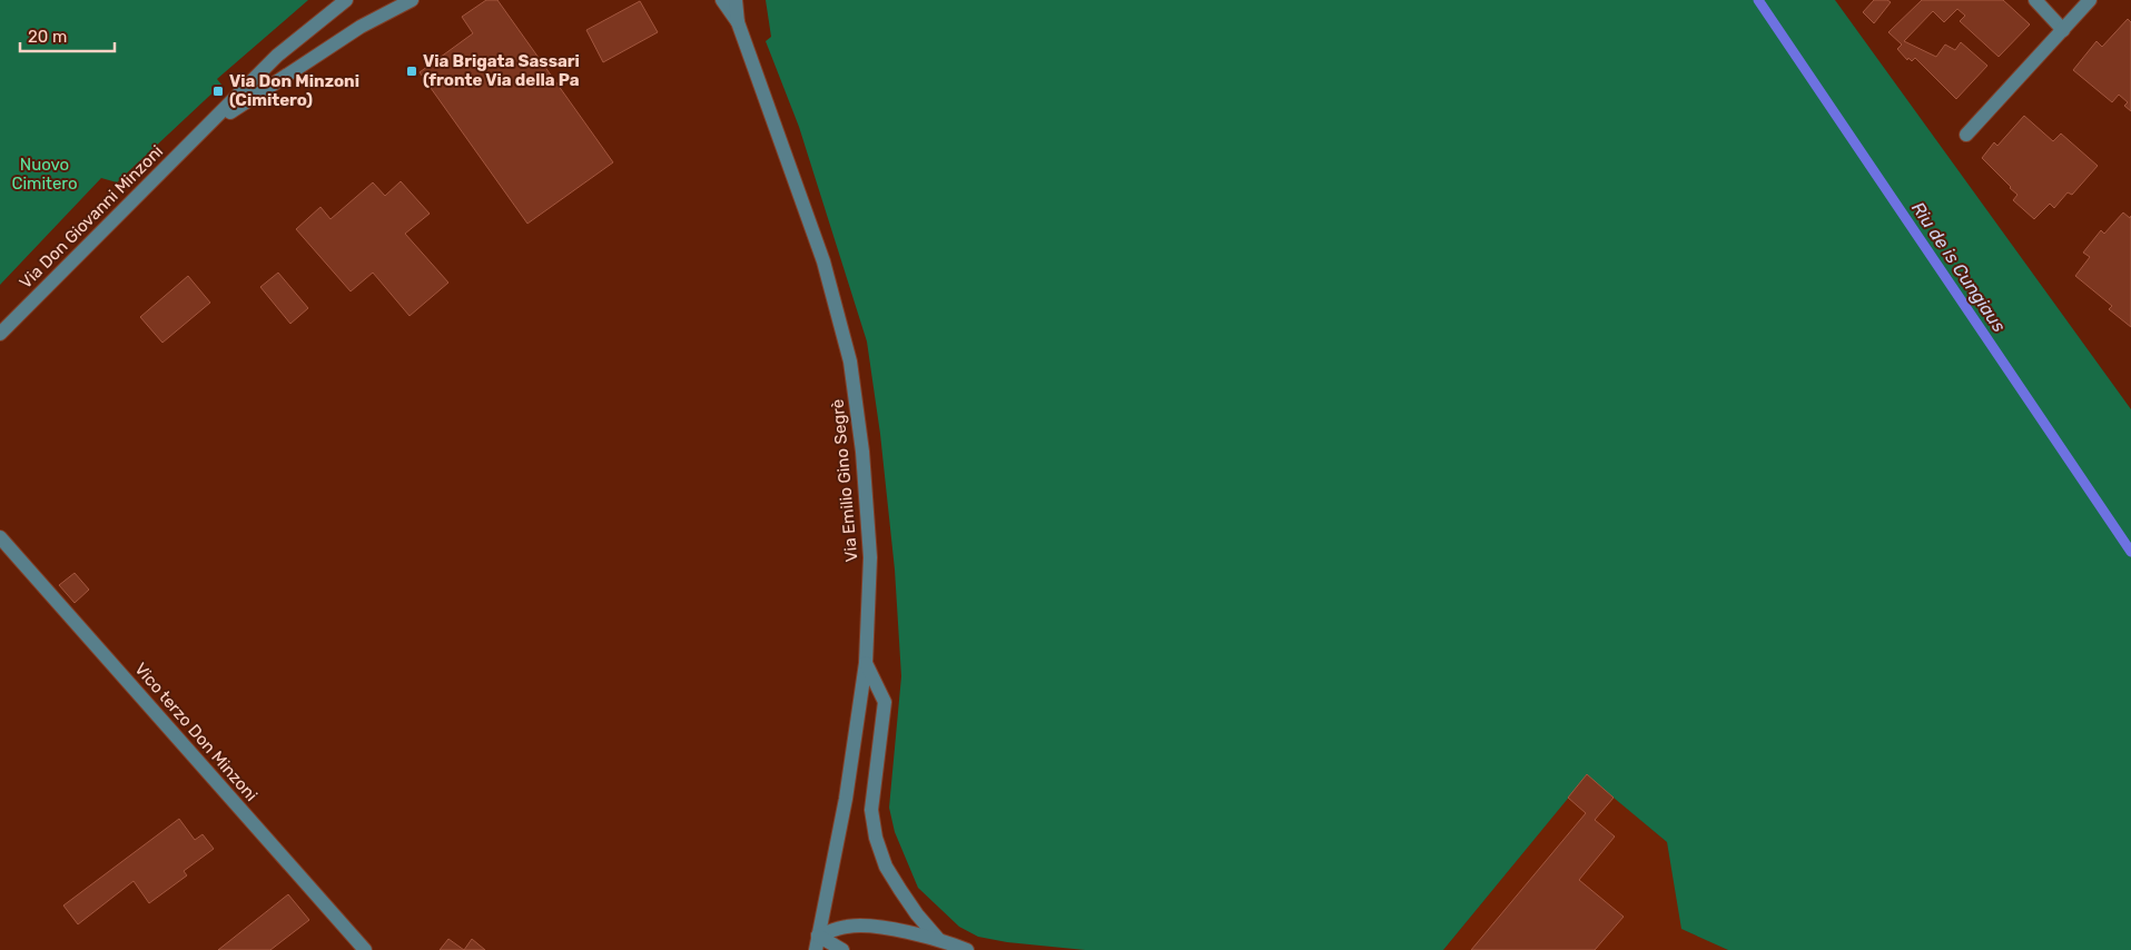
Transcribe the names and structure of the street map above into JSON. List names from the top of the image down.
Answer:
{
  "streets": {
    "street": ["Via Don Giovanni Minzoni", "Via Emilio Gino Segrè", "Vico terzo Don Minzoni"]
  },
  "water": ["Riu de is Cungiaus"],
  "parks": ["Nuovo Cimitero"],
  "places": {
    "transit": ["Via Brigata Sassari (fronte Via della Pa", "Via Don Minzoni (Cimitero)"]
  },
  "scale_bar": "20 m"
}
